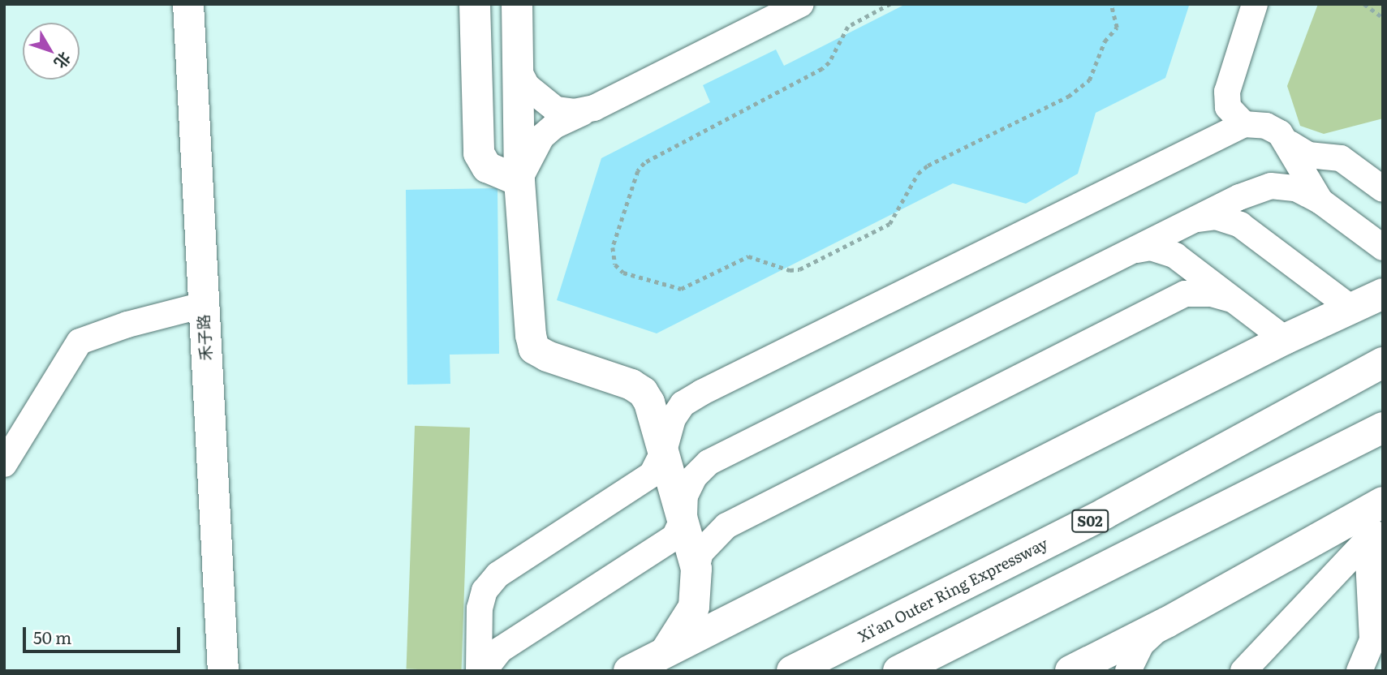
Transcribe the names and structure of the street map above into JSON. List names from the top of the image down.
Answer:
{
  "streets": {
    "main road": ["禾子路", "S02", "Xi'an Outer Ring Expressway"]
  },
  "scale_bar": "50 m",
  "north": "bottom right"
}
